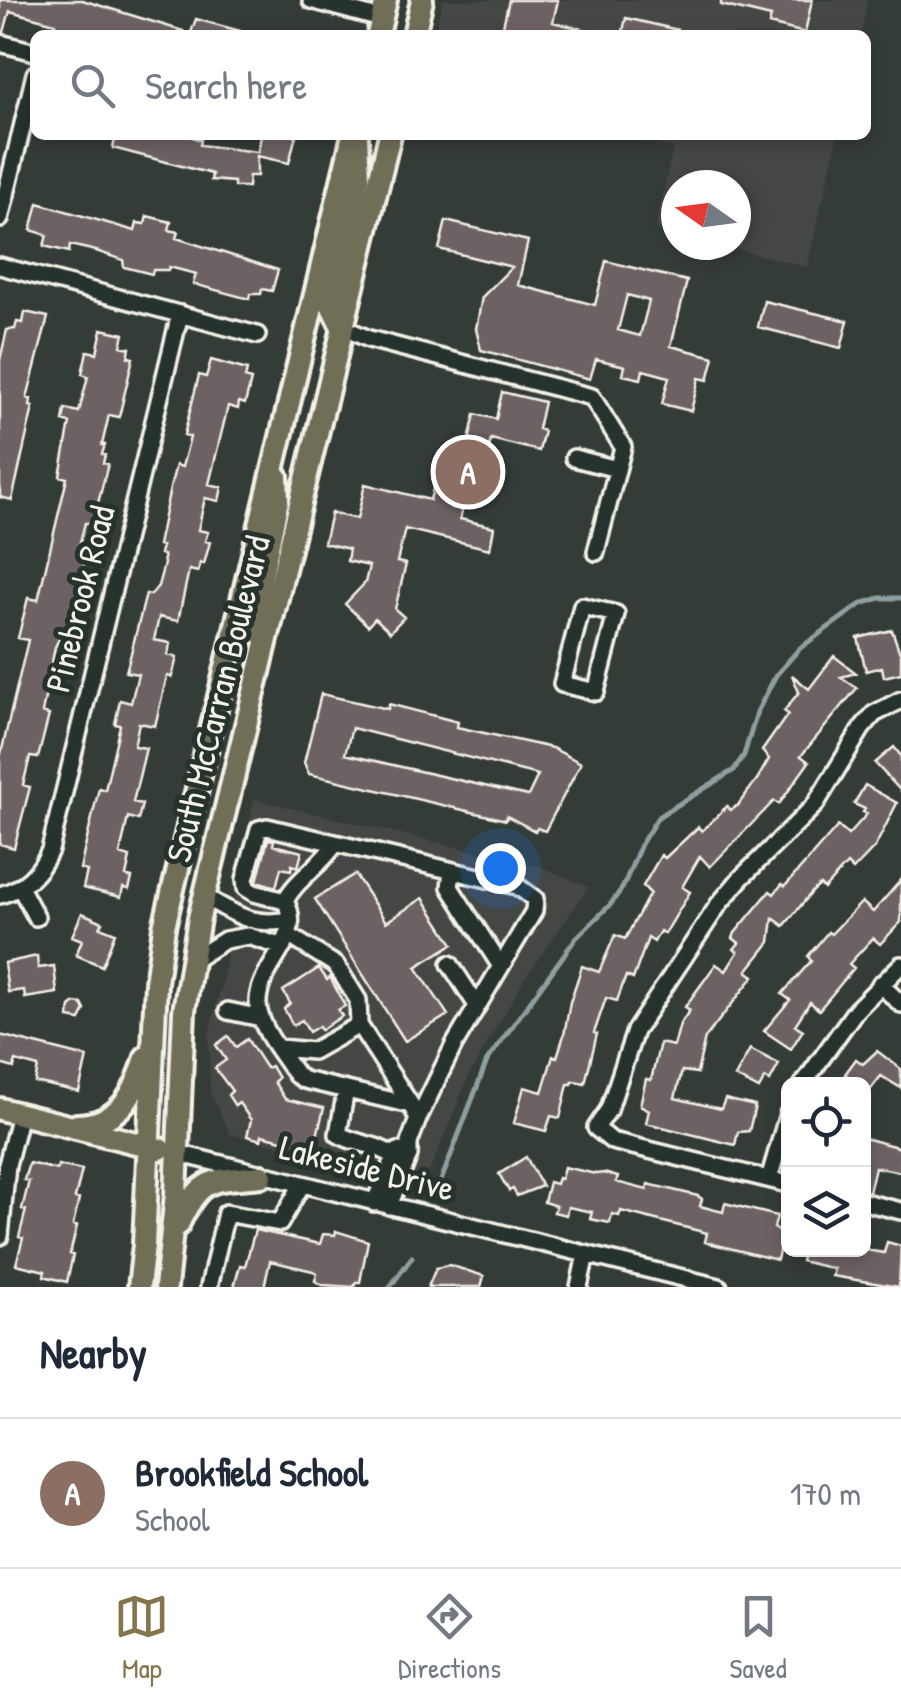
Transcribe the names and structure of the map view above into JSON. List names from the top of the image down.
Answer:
{
  "streets": {
    "main road": ["South McCarran Boulevard", "Lakeside Drive"],
    "street": ["Pinebrook Road"]
  },
  "crossings": [
    ["South McCarran Boulevard", "Lakeside Drive"]
  ],
  "north": "left",
  "page": {
    "search": "Search here",
    "pins": "A",
    "heading": "Nearby",
    "list": [
      {
        "mark": "A",
        "name": "Brookfield School",
        "note": "School",
        "value": "170 m"
      }
    ],
    "nav": ["Map", "Directions", "Saved"]
  }
}
